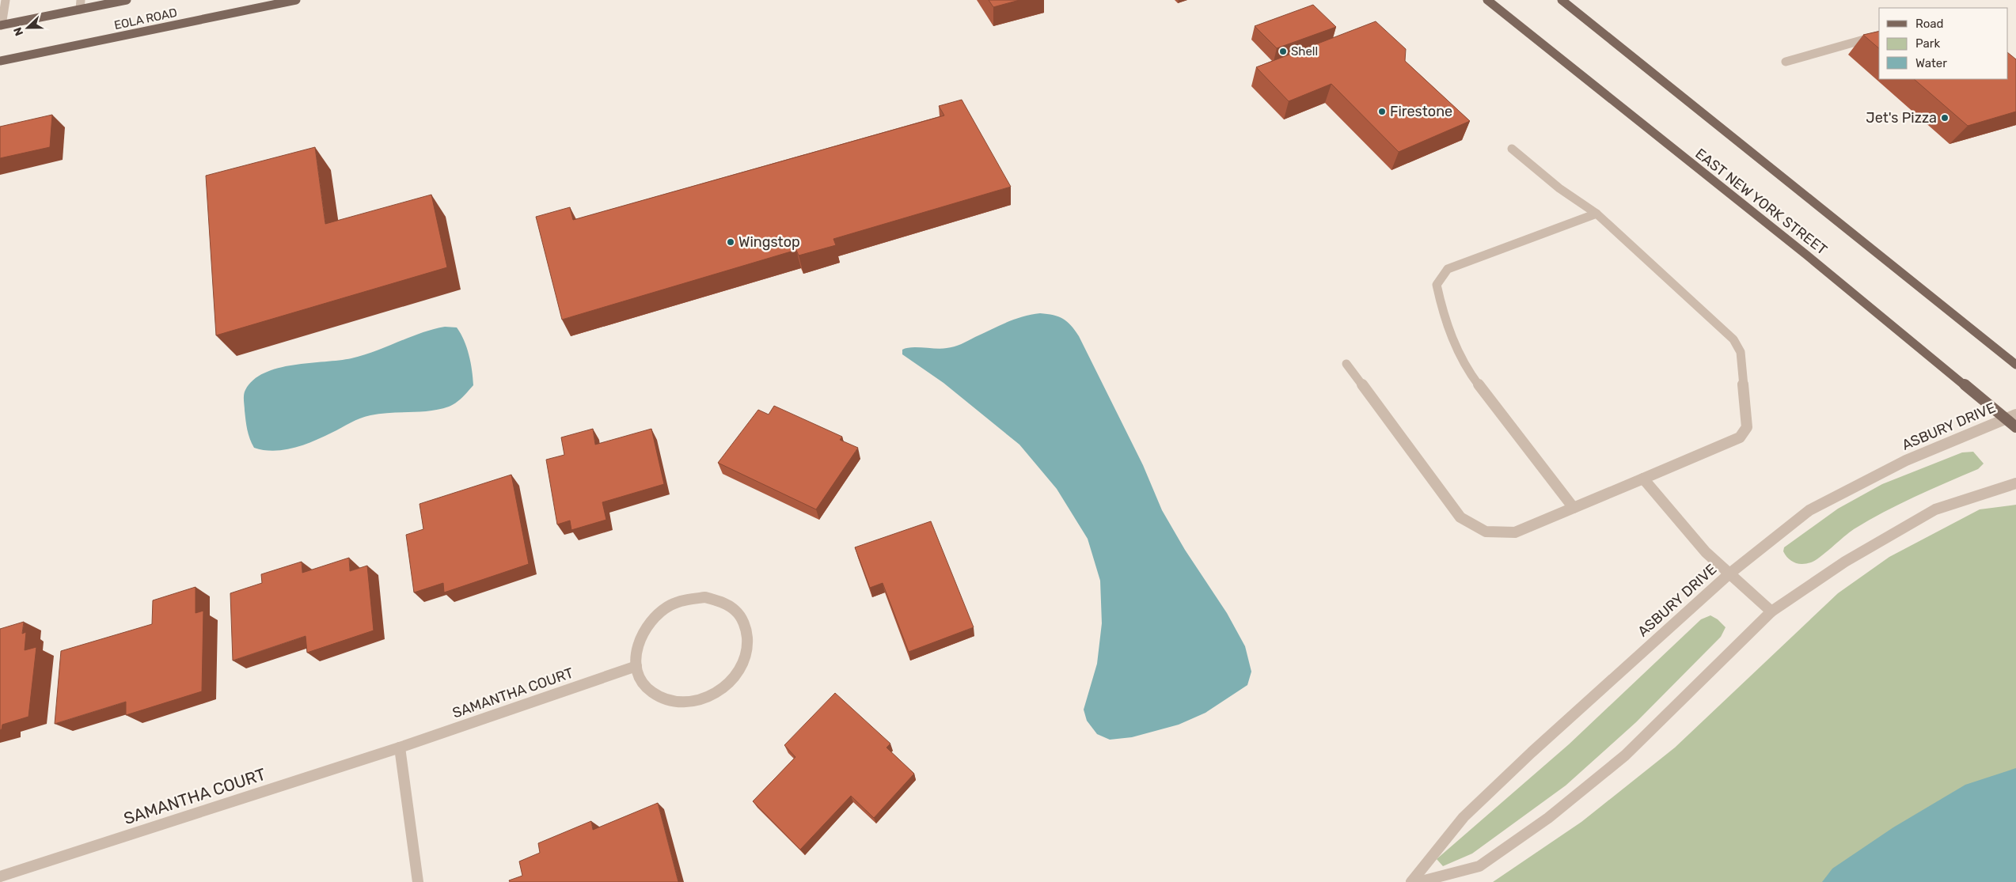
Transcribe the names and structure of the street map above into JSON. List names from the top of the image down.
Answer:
{
  "streets": {
    "main road": ["EOLA ROAD", "EAST NEW YORK STREET"],
    "street": ["ASBURY DRIVE", "SAMANTHA COURT"]
  },
  "crossings": [
    ["EAST NEW YORK STREET", "ASBURY DRIVE"]
  ],
  "places": [
    "Shell",
    "Firestone",
    "Jet's Pizza",
    "Wingstop"
  ],
  "legend": ["Road", "Park", "Water"],
  "north": "left"
}
